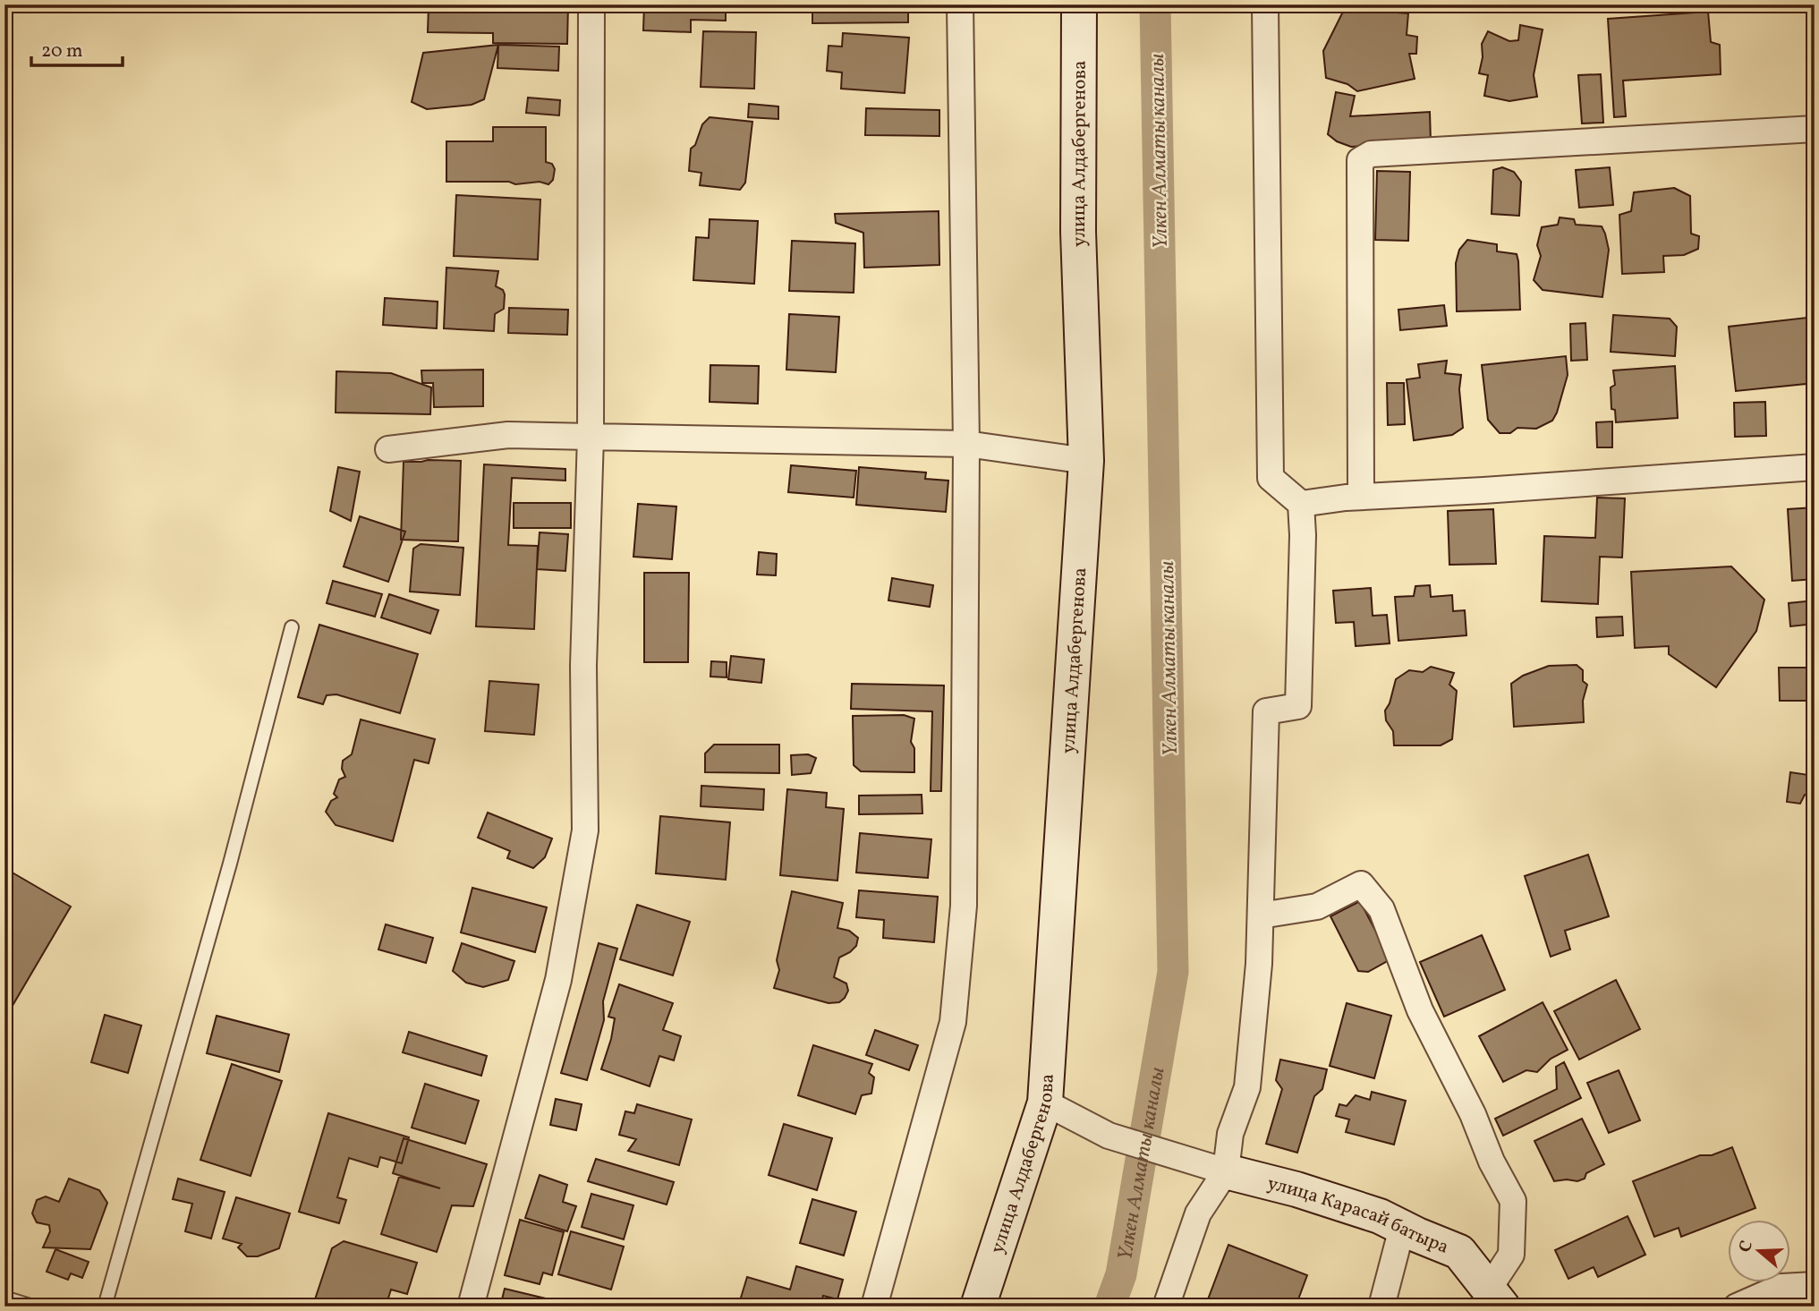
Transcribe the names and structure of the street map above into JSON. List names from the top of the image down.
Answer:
{
  "streets": {
    "main road": ["улица Алдабергенова", "улица Карасай батыра"]
  },
  "water": ["Үлкен Алматы каналы"],
  "scale_bar": "20 m",
  "north": "left"
}
